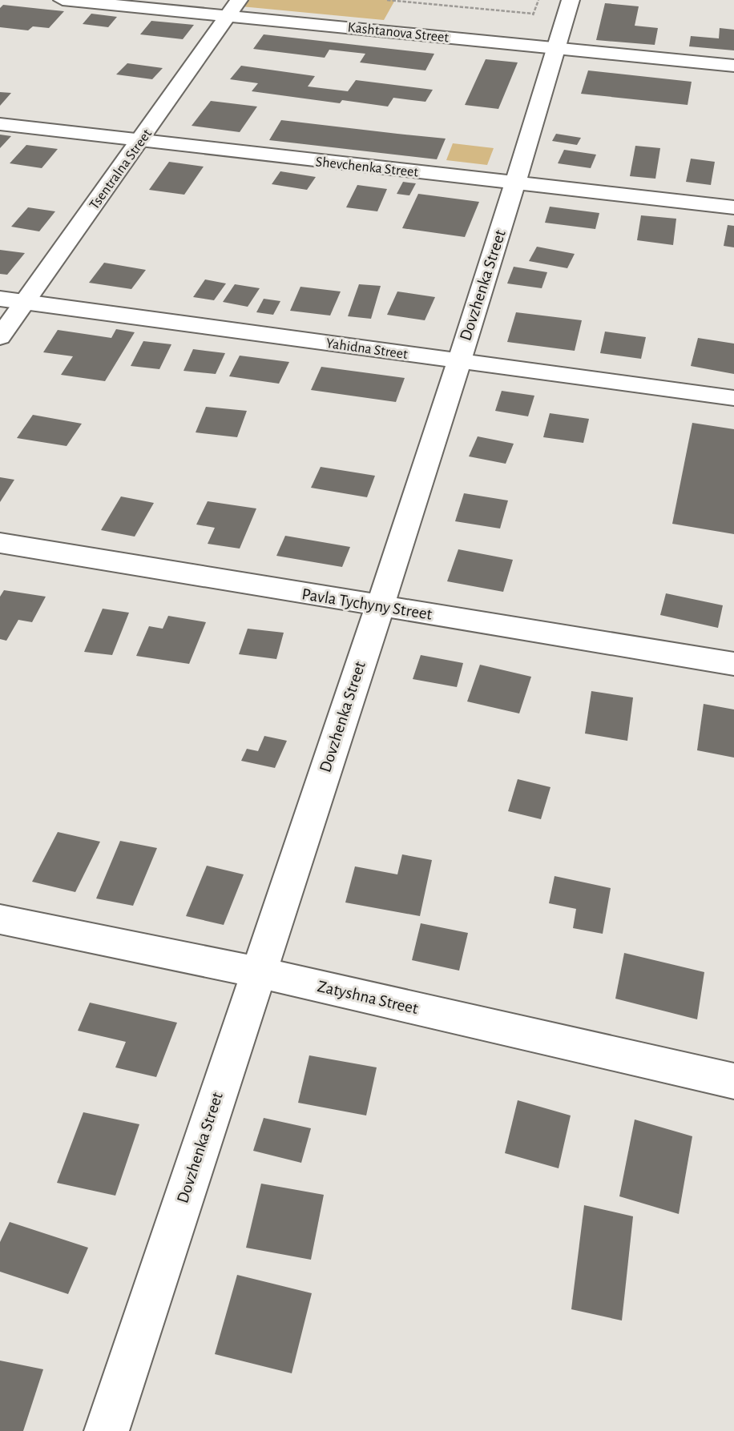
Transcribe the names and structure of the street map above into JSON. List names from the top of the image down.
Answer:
{
  "streets": {
    "street": [
      "Kashtanova Street",
      "Shevchenka Street",
      "Tsentralna Street",
      "Dovzhenka Street",
      "Yahidna Street",
      "Pavla Tychyny Street",
      "Zatyshna Street"
    ]
  },
  "crossings": [
    ["Kashtanova Street", "Tsentralna Street"],
    ["Kashtanova Street", "Dovzhenka Street"],
    ["Shevchenka Street", "Tsentralna Street"],
    ["Shevchenka Street", "Dovzhenka Street"],
    ["Tsentralna Street", "Yahidna Street"],
    ["Dovzhenka Street", "Yahidna Street"],
    ["Dovzhenka Street", "Pavla Tychyny Street"],
    ["Dovzhenka Street", "Zatyshna Street"]
  ]
}
